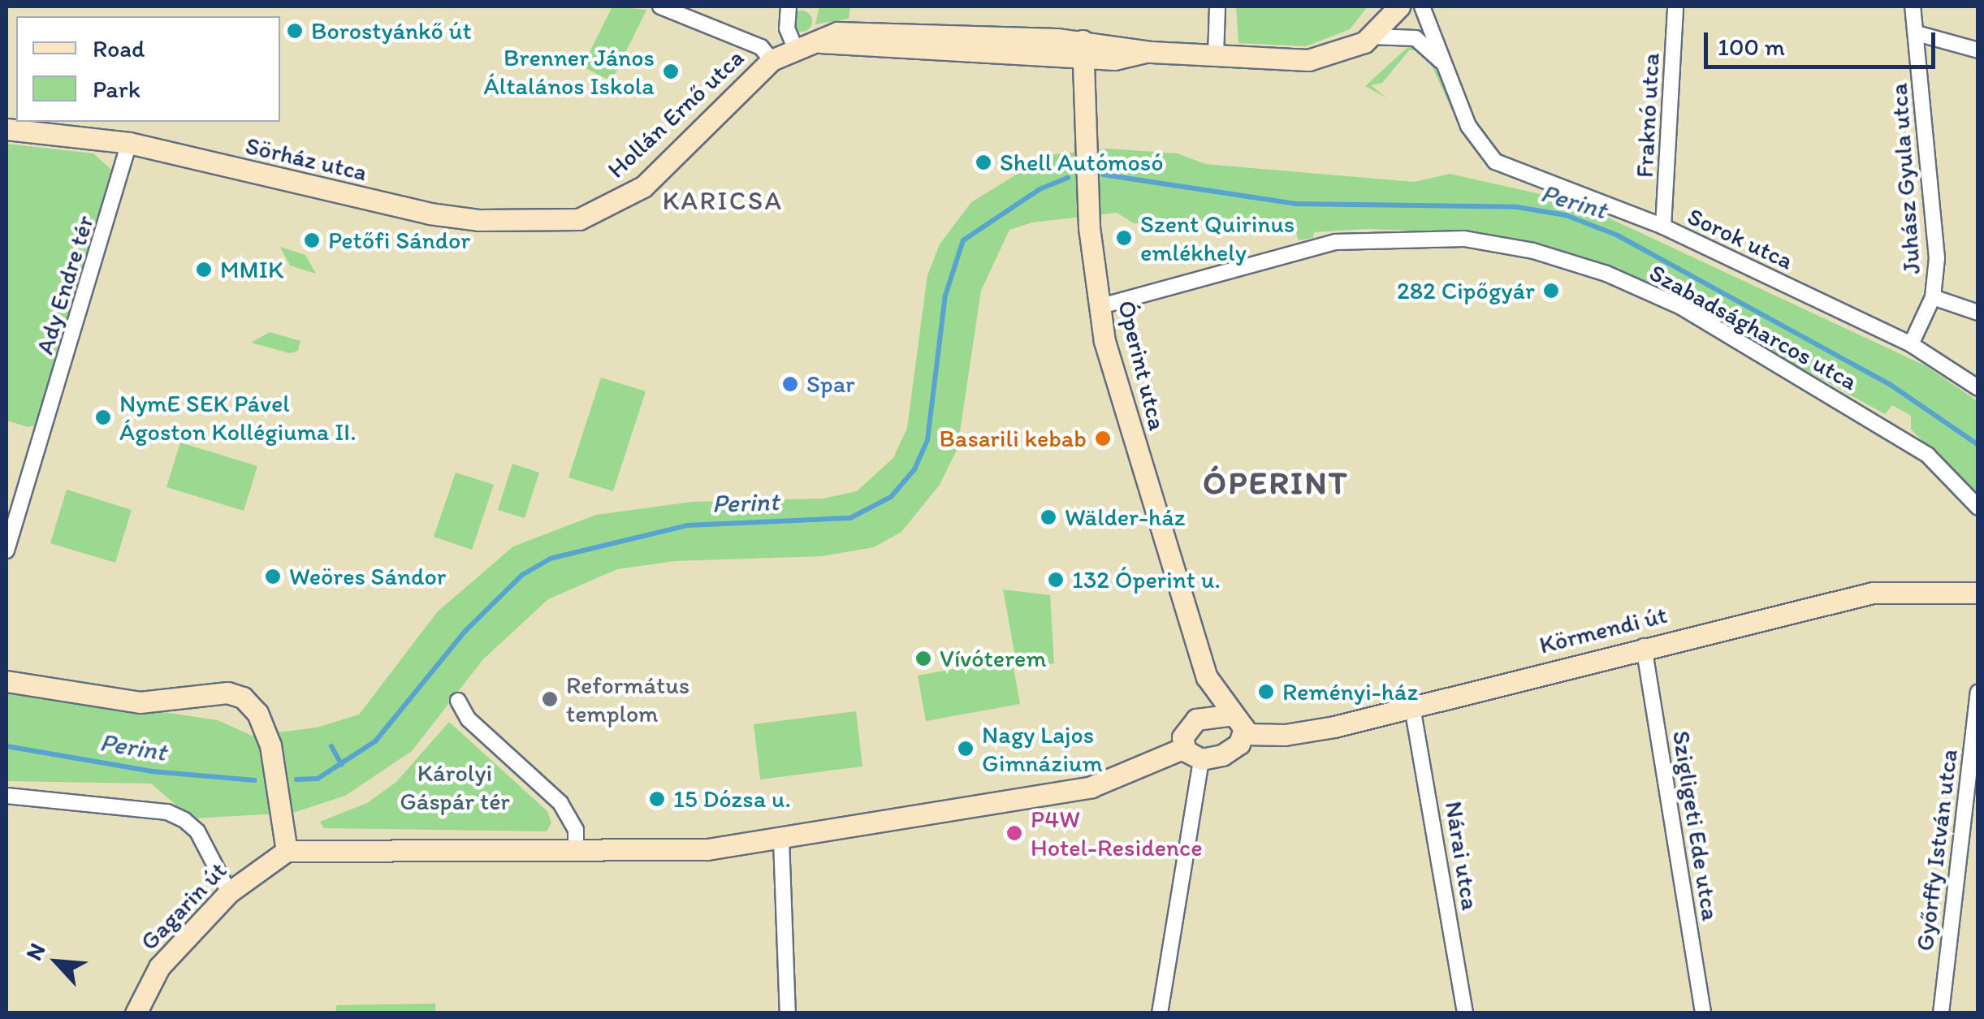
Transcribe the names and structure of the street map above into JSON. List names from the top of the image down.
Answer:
{
  "streets": {
    "street": [
      "Hollán Ernő utca",
      "Fraknó utca",
      "Sörház utca",
      "Juhász Gyula utca",
      "Sorok utca",
      "Ady Endre tér",
      "Szabadságharcos utca",
      "Óperint utca",
      "Körmendi út",
      "Szigligeti Ede utca",
      "Győrffy István utca",
      "Nárai utca",
      "Gagarin út"
    ]
  },
  "crossings": [
    ["Hollán Ernő utca", "Sörház utca"],
    ["Hollán Ernő utca", "Óperint utca"],
    ["Fraknó utca", "Sorok utca"],
    ["Sörház utca", "Ady Endre tér"],
    ["Juhász Gyula utca", "Sorok utca"],
    ["Szabadságharcos utca", "Óperint utca"],
    ["Körmendi út", "Szigligeti Ede utca"],
    ["Körmendi út", "Nárai utca"]
  ],
  "districts": ["KARICSA", "ÓPERINT"],
  "water": ["Perint"],
  "parks": ["Károlyi Gáspár tér"],
  "places": [
    "Borostyánkő út",
    "Brenner János Általános Iskola",
    "Shell Autómosó",
    "Szent Quirinus emlékhely",
    "Petőfi Sándor",
    "MMIK",
    "282 Cipőgyár",
    "Spar",
    "NymE SEK Pável Ágoston Kollégiuma II.",
    "Basarili kebab",
    "Wälder-ház",
    "Weöres Sándor",
    "132 Óperint u.",
    "Vívóterem",
    "Reményi-ház",
    "Református templom",
    "Nagy Lajos Gimnázium",
    "15 Dózsa u.",
    "P4W Hotel-Residence"
  ],
  "legend": ["Road", "Park"],
  "scale_bar": "100 m",
  "north": "top left"
}
